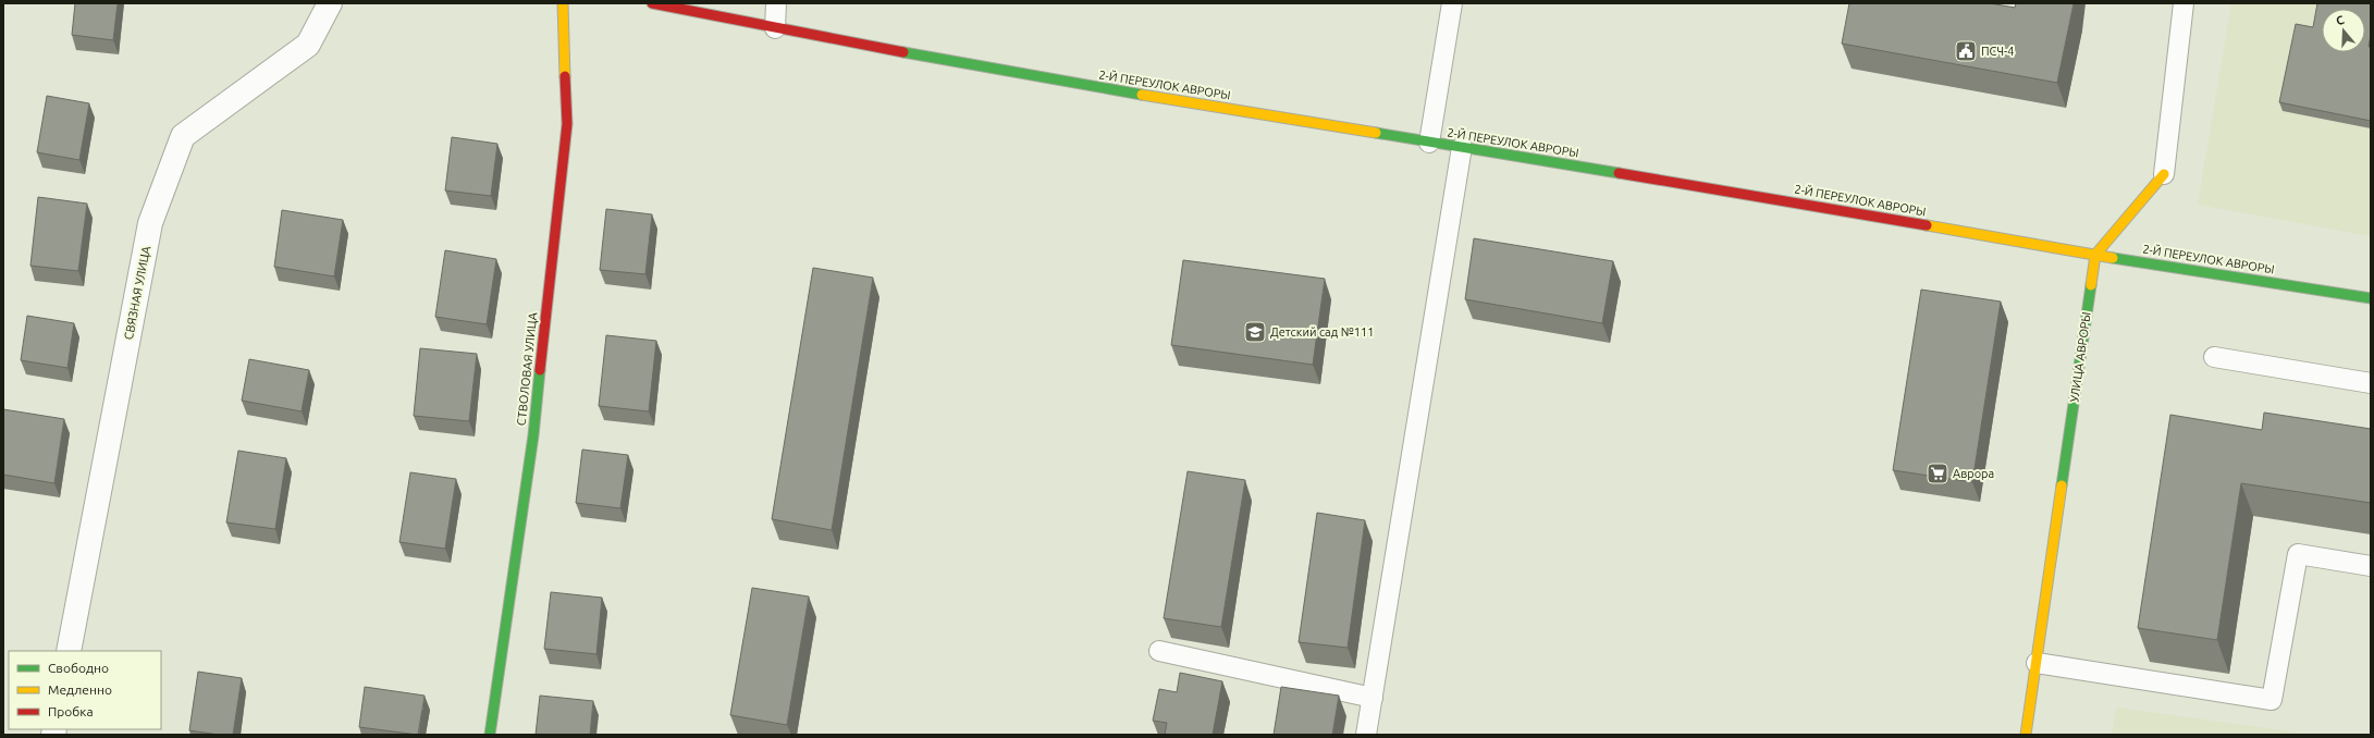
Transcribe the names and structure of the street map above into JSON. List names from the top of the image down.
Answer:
{
  "streets": {
    "street": [
      "2-Й ПЕРЕУЛОК АВРОРЫ",
      "СВЯЗНАЯ УЛИЦА",
      "УЛИЦА АВРОРЫ",
      "СТВОЛОВАЯ УЛИЦА"
    ]
  },
  "crossings": [
    ["2-Й ПЕРЕУЛОК АВРОРЫ", "УЛИЦА АВРОРЫ"]
  ],
  "places": {
    "public building": ["ПСЧ-4"],
    "school or university": ["Детский сад №111"],
    "supermarket": ["Аврора"]
  },
  "legend": ["Свободно", "Медленно", "Пробка"],
  "north": "top"
}
